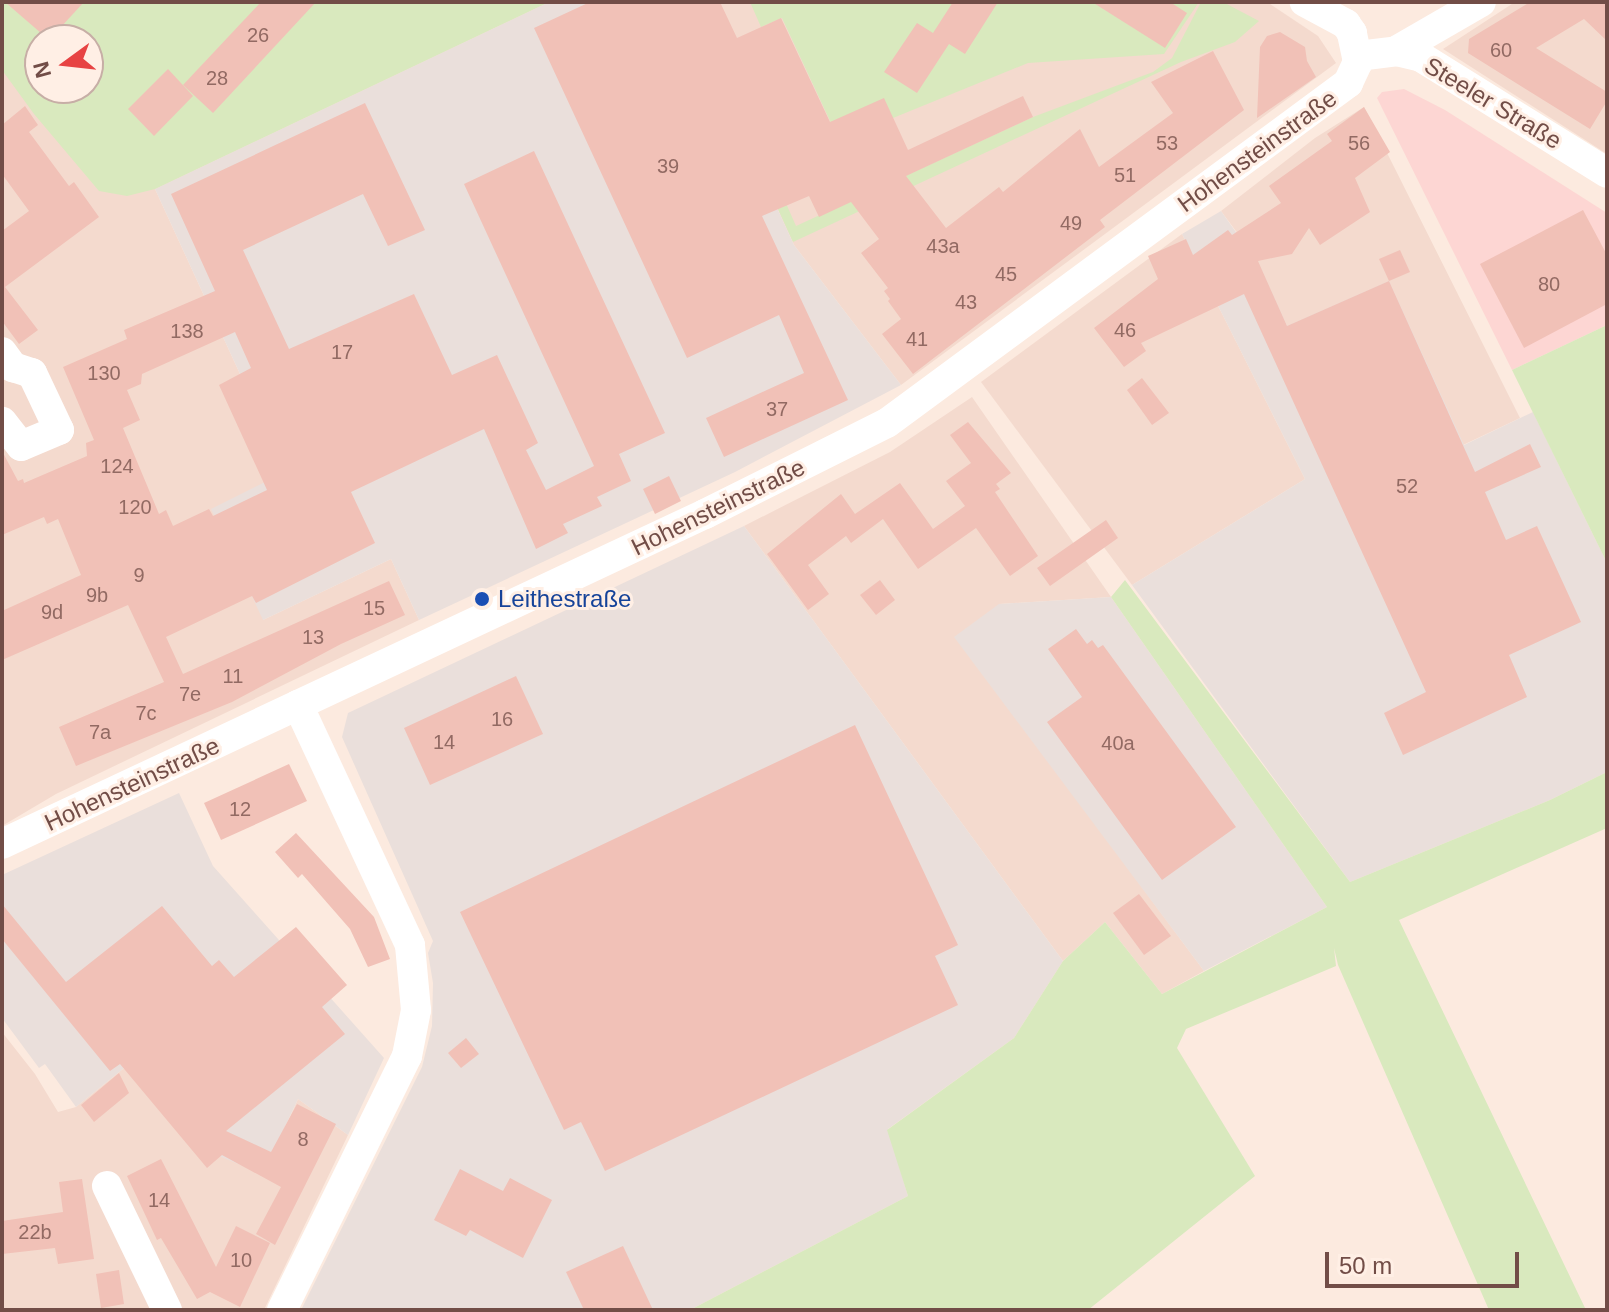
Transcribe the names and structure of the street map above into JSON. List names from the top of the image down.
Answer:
{
  "streets": {
    "street": ["Steeler Straße", "Hohensteinstraße"]
  },
  "crossings": [
    ["Steeler Straße", "Hohensteinstraße"]
  ],
  "places": ["Leithestraße"],
  "house_numbers": [
    "26",
    "60",
    "28",
    "53",
    "56",
    "39",
    "51",
    "49",
    "43a",
    "45",
    "80",
    "43",
    "46",
    "138",
    "41",
    "17",
    "130",
    "37",
    "124",
    "52",
    "120",
    "9",
    "9b",
    "15",
    "9d",
    "13",
    "11",
    "7e",
    "7c",
    "16",
    "7a",
    "14",
    "40a",
    "12",
    "8",
    "14",
    "22b",
    "10"
  ],
  "scale_bar": "50 m",
  "north": "left"
}
